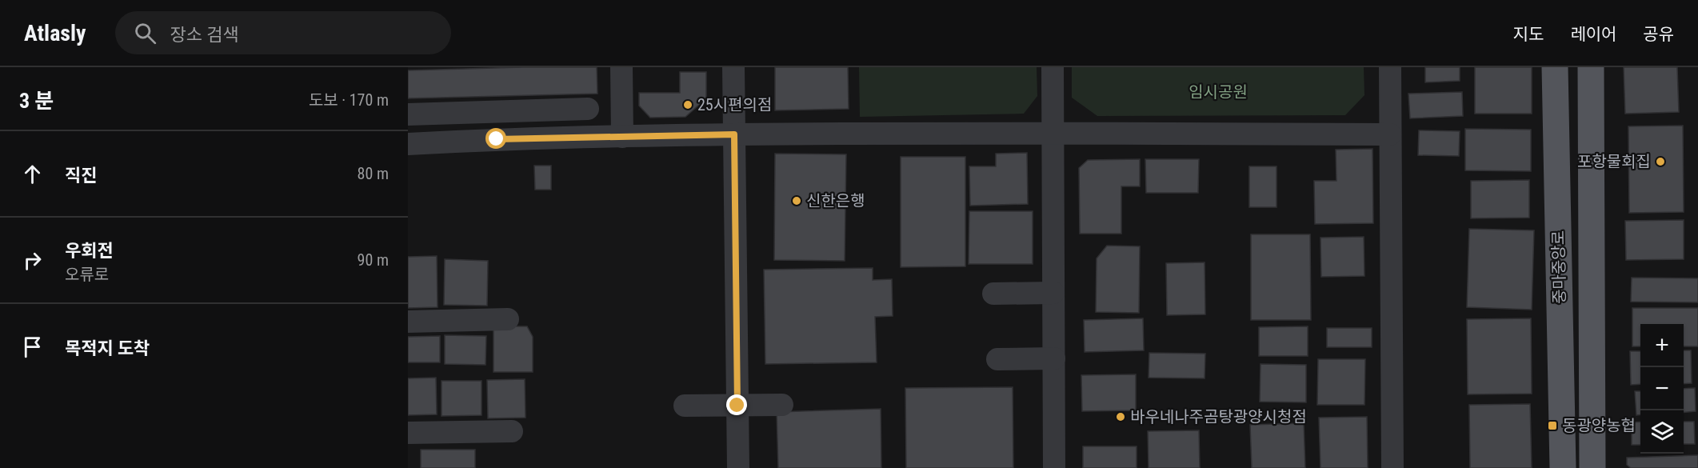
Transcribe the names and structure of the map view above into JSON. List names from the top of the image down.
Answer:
{
  "streets": {
    "main road": ["중마중앙로"]
  },
  "parks": ["임시공원"],
  "places": {
    "other": [
      "25시편의점",
      "포항물회집",
      "신한은행",
      "바우네나주곰탕광양시청점"
    ],
    "transit": ["동광양농협"]
  },
  "page": {
    "header": "Atlasly",
    "search": "장소 검색",
    "nav": ["지도", "레이어", "공유"],
    "heading": ["3 분", "도보 · 170 m"],
    "list": [
      ["직진", "80 m"],
      ["우회전", "오류로", "90 m"],
      "목적지 도착"
    ],
    "map_buttons": ["+", "−"]
  }
}
